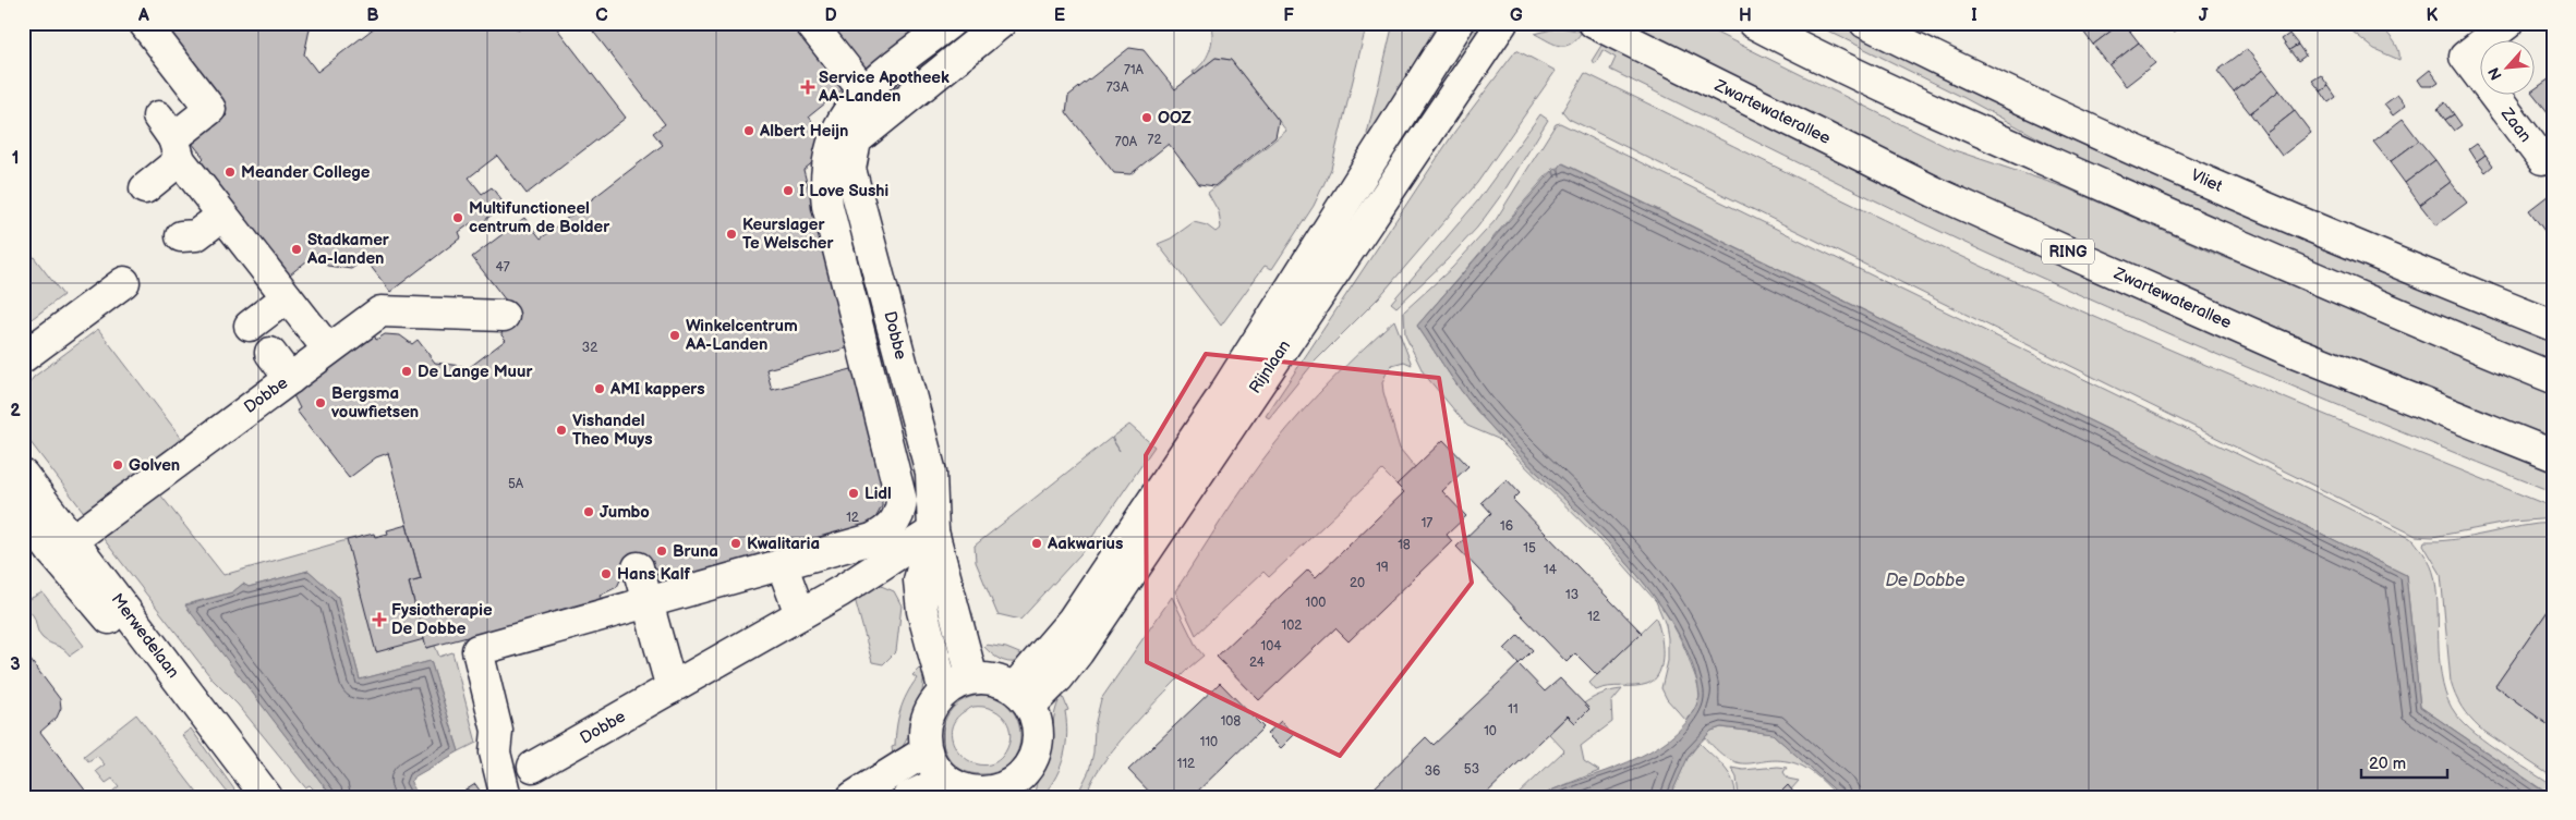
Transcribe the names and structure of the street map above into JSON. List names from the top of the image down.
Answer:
{
  "streets": {
    "street": [
      "Zwartewaterallee",
      "Zaan",
      "Vliet",
      "RING",
      "Dobbe",
      "Rijnlaan",
      "Merwedelaan"
    ]
  },
  "crossings": [
    ["Dobbe", "Rijnlaan"],
    ["Dobbe", "Merwedelaan"]
  ],
  "water": ["De Dobbe"],
  "places": {
    "health": ["Service Apotheek AA-Landen", "Fysiotherapie De Dobbe"],
    "other": [
      "OOZ",
      "Albert Heijn",
      "Meander College",
      "I Love Sushi",
      "Multifunctioneel centrum de Bolder",
      "Keurslager Te Welscher",
      "Stadkamer Aa-landen",
      "Winkelcentrum AA-Landen",
      "De Lange Muur",
      "AMI kappers",
      "Bergsma vouwfietsen",
      "Vishandel Theo Muys",
      "Golven",
      "Lidl",
      "Jumbo",
      "Kwalitaria",
      "Aakwarius",
      "Bruna",
      "Hans Kalf"
    ]
  },
  "house_numbers": [
    "71A",
    "73A",
    "72",
    "70A",
    "47",
    "32",
    "5A",
    "12",
    "17",
    "16",
    "18",
    "15",
    "19",
    "14",
    "20",
    "13",
    "100",
    "12",
    "102",
    "104",
    "24",
    "11",
    "108",
    "10",
    "110",
    "112",
    "53",
    "36"
  ],
  "scale_bar": "20 m",
  "north": "bottom left",
  "grid": {
    "columns": [
      "A",
      "B",
      "C",
      "D",
      "E",
      "F",
      "G",
      "H",
      "I",
      "J",
      "K"
    ],
    "rows": ["1", "2", "3"]
  }
}
